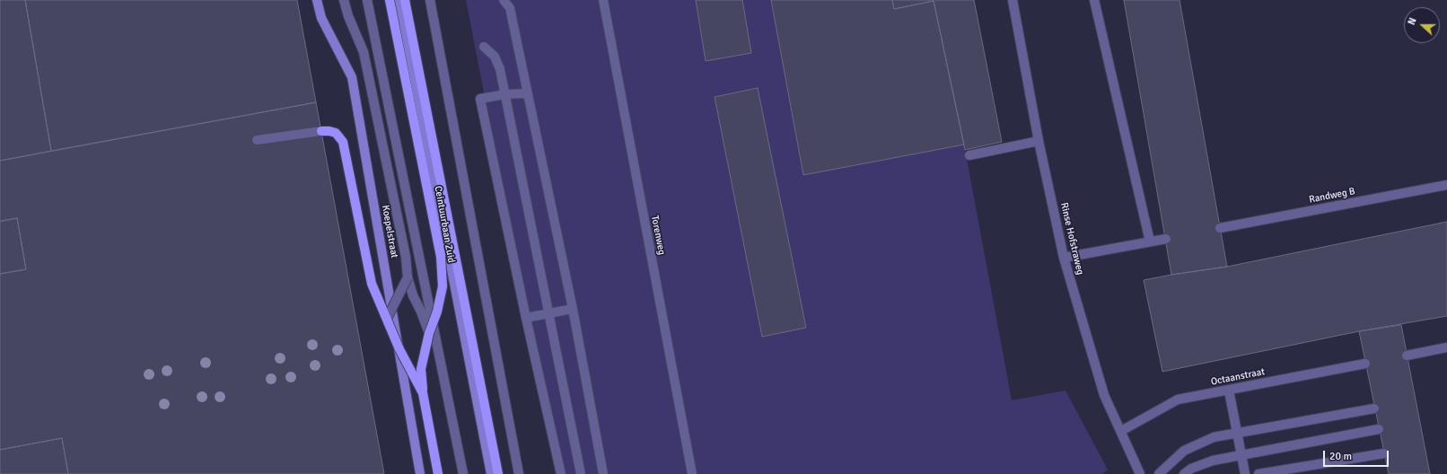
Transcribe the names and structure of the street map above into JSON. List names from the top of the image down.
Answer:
{
  "streets": {
    "main road": ["Ceintuurbaan Zuid"],
    "street": [
      "Randweg B",
      "Koepelstraat",
      "Torenweg",
      "Rinse Hofstraweg",
      "Octaanstraat"
    ]
  },
  "crossings": [
    ["Rinse Hofstraweg", "Octaanstraat"]
  ],
  "scale_bar": "20 m",
  "north": "left"
}
